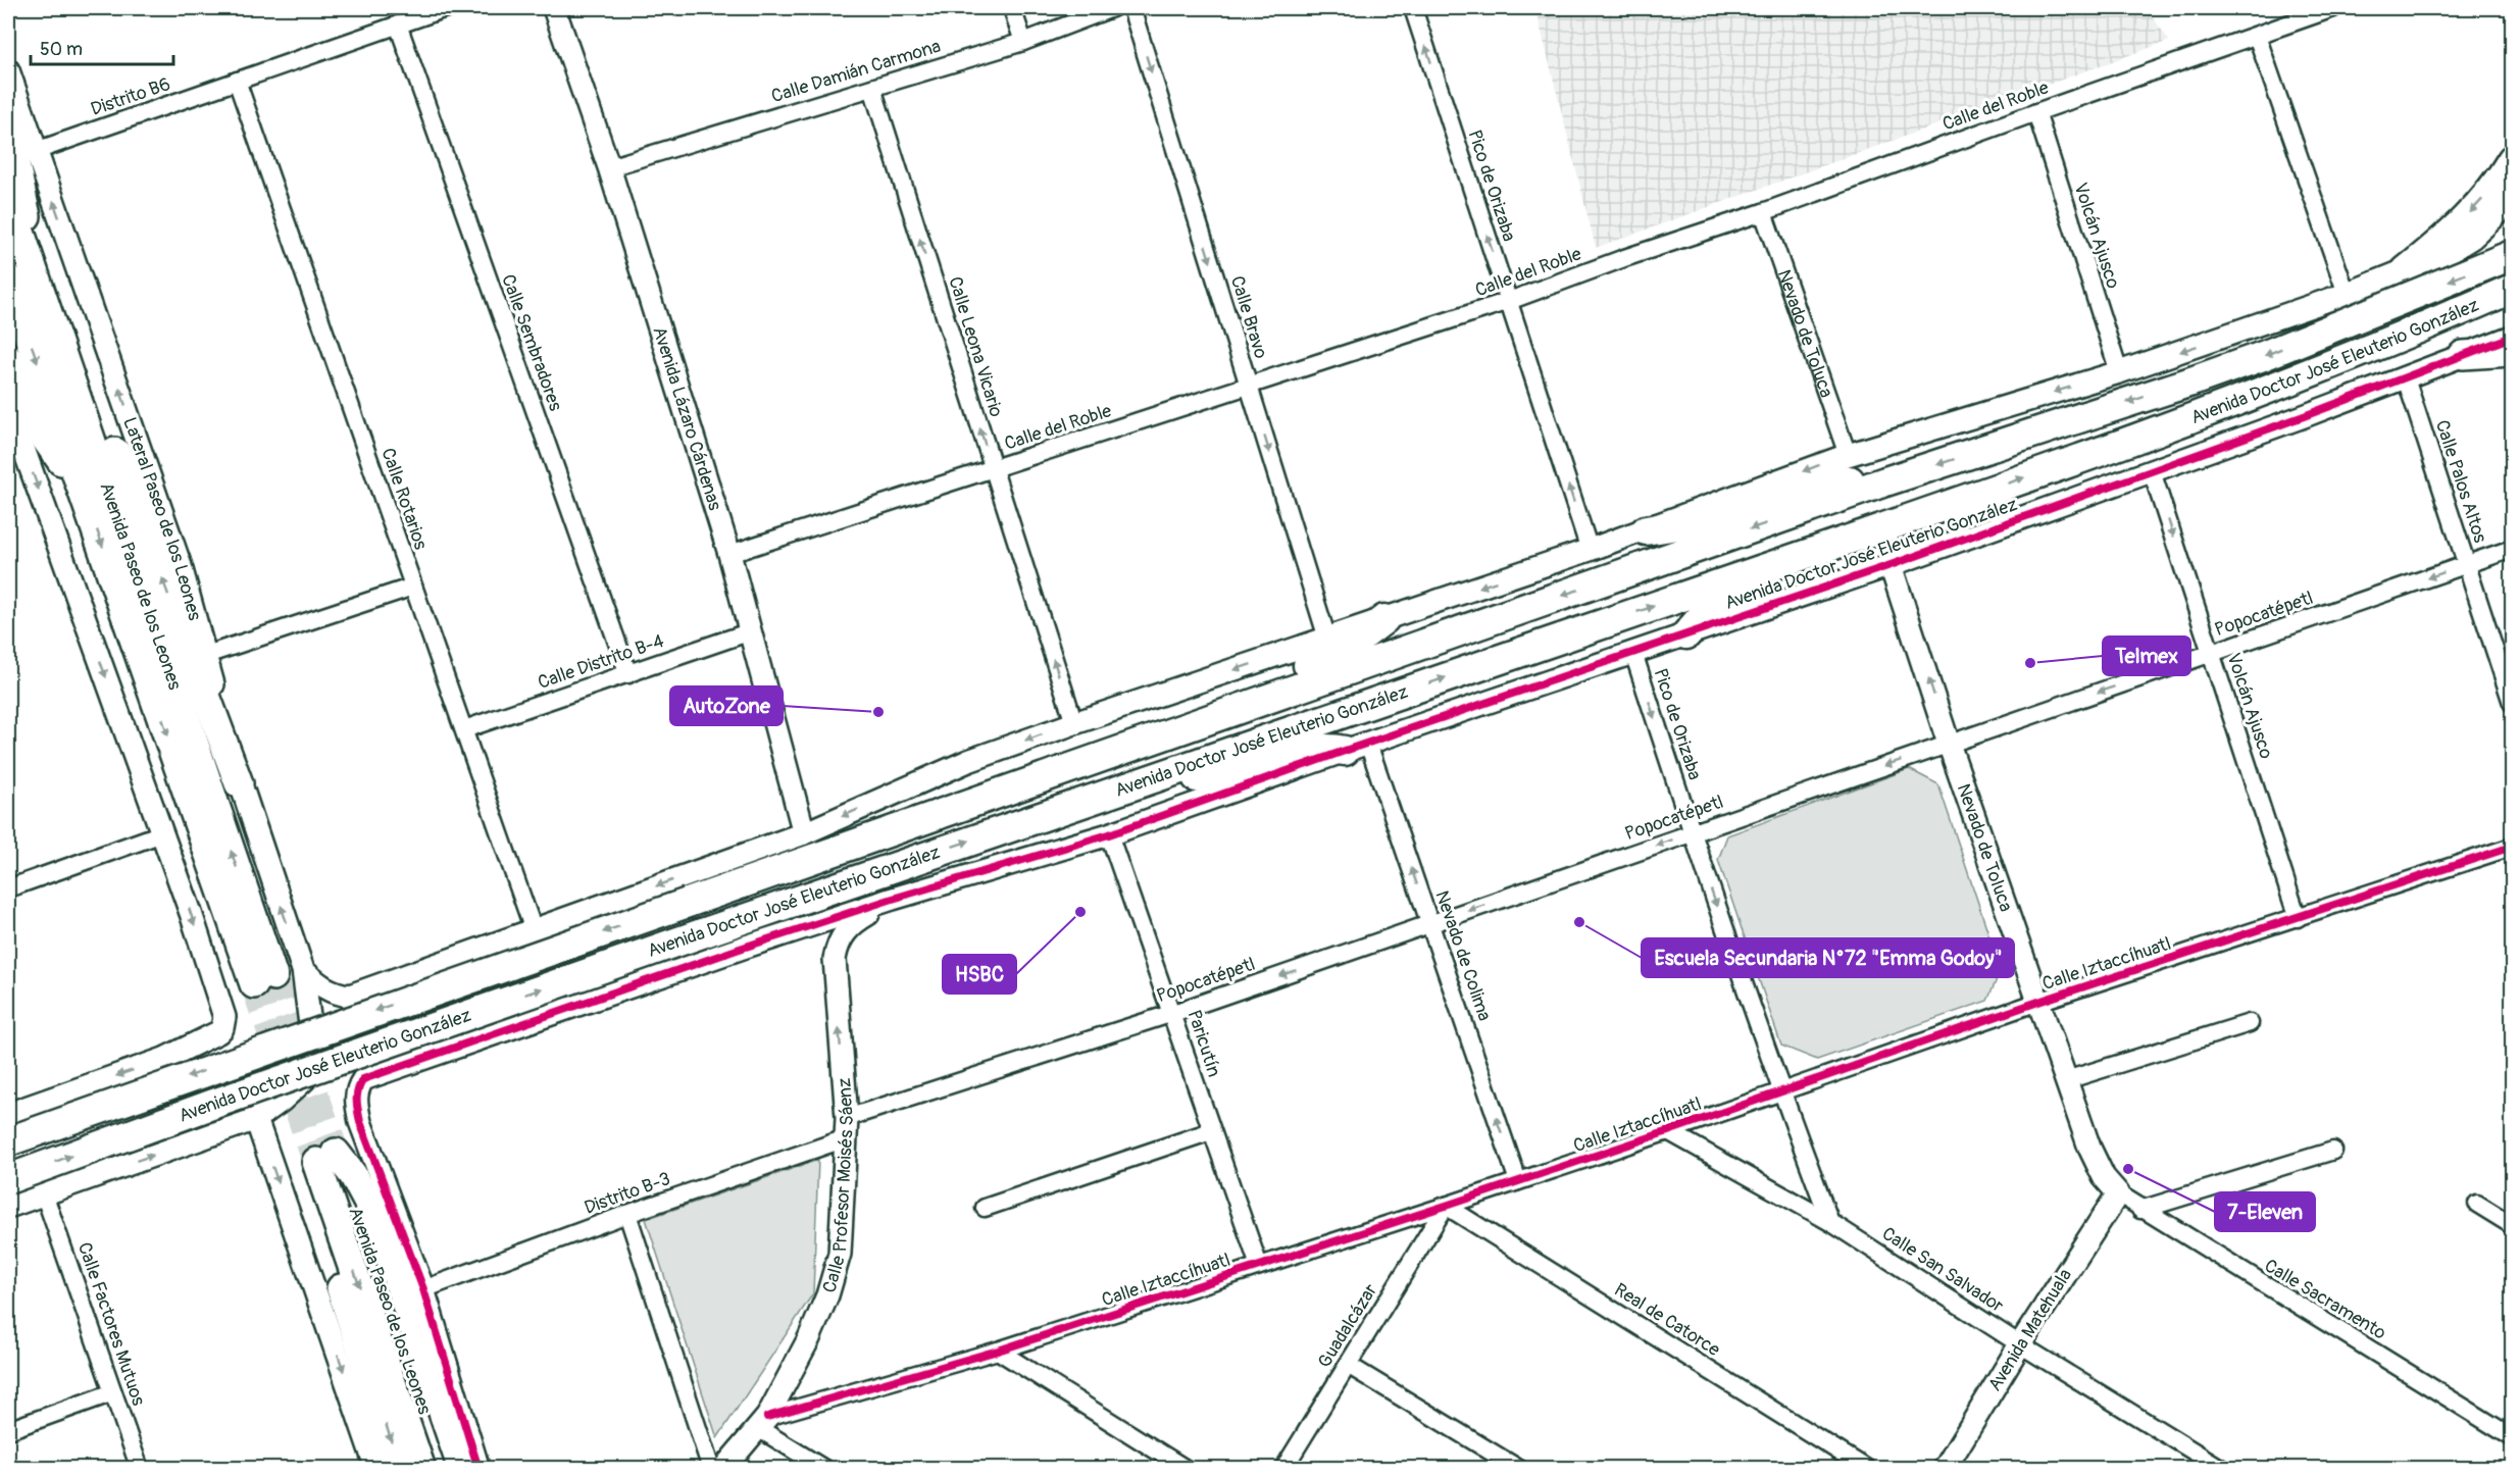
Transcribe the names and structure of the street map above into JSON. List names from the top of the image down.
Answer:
{
  "streets": {
    "highway": ["Avenida Doctor José Eleuterio González"],
    "main road": ["Avenida Paseo de los Leones"],
    "street": [
      "Calle Damián Carmona",
      "Distrito B6",
      "Calle del Roble",
      "Pico de Orizaba",
      "Volcán Ajusco",
      "Calle Bravo",
      "Nevado de Toluca",
      "Calle Sembradores",
      "Calle Leona Vicario",
      "Avenida Lázaro Cárdenas",
      "Calle Palos Altos",
      "Calle Rotarios",
      "Lateral Paseo de los Leones",
      "Popocatépetl",
      "Calle Distrito B-4",
      "Nevado de Colima",
      "Calle Iztaccíhuatl",
      "Paricutín",
      "Calle Profesor Moisés Sáenz",
      "Distrito B-3",
      "Calle San Salvador",
      "Calle Sacramento",
      "Real de Catorce",
      "Calle Factores Mutuos",
      "Guadalcázar",
      "Avenida Matehuala"
    ]
  },
  "crossings": [
    ["Calle Damián Carmona", "Calle Leona Vicario"],
    ["Calle Damián Carmona", "Avenida Lázaro Cárdenas"],
    ["Distrito B6", "Calle Sembradores"],
    ["Distrito B6", "Calle Rotarios"],
    ["Distrito B6", "Lateral Paseo de los Leones"],
    ["Calle del Roble", "Pico de Orizaba"],
    ["Calle del Roble", "Volcán Ajusco"],
    ["Calle del Roble", "Calle Bravo"],
    ["Calle del Roble", "Nevado de Toluca"],
    ["Calle del Roble", "Calle Leona Vicario"],
    ["Calle del Roble", "Avenida Lázaro Cárdenas"],
    ["Pico de Orizaba", "Avenida Doctor José Eleuterio González"],
    ["Pico de Orizaba", "Popocatépetl"],
    ["Pico de Orizaba", "Calle Iztaccíhuatl"],
    ["Pico de Orizaba", "Calle San Salvador"],
    ["Volcán Ajusco", "Avenida Doctor José Eleuterio González"],
    ["Volcán Ajusco", "Popocatépetl"],
    ["Volcán Ajusco", "Calle Iztaccíhuatl"],
    ["Nevado de Toluca", "Avenida Doctor José Eleuterio González"],
    ["Nevado de Toluca", "Popocatépetl"],
    ["Nevado de Toluca", "Calle Iztaccíhuatl"],
    ["Nevado de Toluca", "Calle Sacramento"],
    ["Nevado de Toluca", "Avenida Matehuala"],
    ["Calle Sembradores", "Calle Distrito B-4"],
    ["Avenida Doctor José Eleuterio González", "Calle Palos Altos"],
    ["Avenida Doctor José Eleuterio González", "Nevado de Colima"],
    ["Avenida Doctor José Eleuterio González", "Paricutín"],
    ["Avenida Doctor José Eleuterio González", "Calle Profesor Moisés Sáenz"],
    ["Avenida Lázaro Cárdenas", "Calle Distrito B-4"],
    ["Calle Palos Altos", "Popocatépetl"],
    ["Calle Rotarios", "Calle Distrito B-4"],
    ["Lateral Paseo de los Leones", "Calle Factores Mutuos"],
    ["Popocatépetl", "Nevado de Colima"],
    ["Popocatépetl", "Paricutín"],
    ["Popocatépetl", "Calle Profesor Moisés Sáenz"],
    ["Popocatépetl", "Distrito B-3"],
    ["Nevado de Colima", "Calle Iztaccíhuatl"],
    ["Calle Iztaccíhuatl", "Paricutín"],
    ["Calle Iztaccíhuatl", "Calle Profesor Moisés Sáenz"],
    ["Calle Iztaccíhuatl", "Calle San Salvador"],
    ["Calle Iztaccíhuatl", "Real de Catorce"],
    ["Calle Iztaccíhuatl", "Guadalcázar"],
    ["Calle Profesor Moisés Sáenz", "Distrito B-3"],
    ["Calle San Salvador", "Avenida Matehuala"],
    ["Calle Sacramento", "Avenida Matehuala"],
    ["Real de Catorce", "Guadalcázar"]
  ],
  "one_way": [
    "Calle Bravo",
    "Calle Leona Vicario",
    "Popocatépetl",
    "Nevado de Colima",
    "Calle Profesor Moisés Sáenz"
  ],
  "places": [
    "Telmex",
    "AutoZone",
    "HSBC",
    "Escuela Secundaria N°72 \"Emma Godoy\"",
    "7-Eleven"
  ],
  "scale_bar": "50 m"
}
